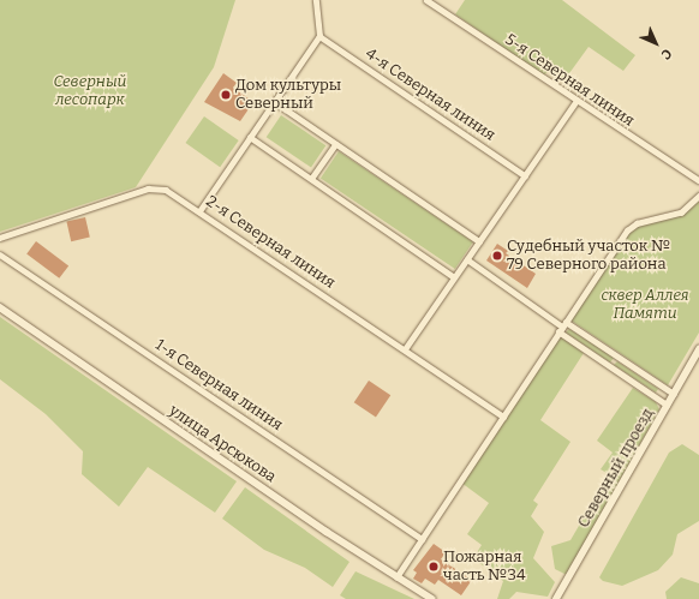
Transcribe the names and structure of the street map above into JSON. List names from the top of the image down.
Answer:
{
  "streets": {
    "street": [
      "5-я Северная линия",
      "4-я Северная линия",
      "2-я Северная линия",
      "1-я Северная линия",
      "улица Арсюкова",
      "Северный проезд"
    ]
  },
  "parks": ["Северный лесопарк", "сквер Аллея Памяти"],
  "places": ["Дом культуры Северный", "Судебный участок № 79 Северного района", "Пожарная часть №34"],
  "north": "bottom right"
}
